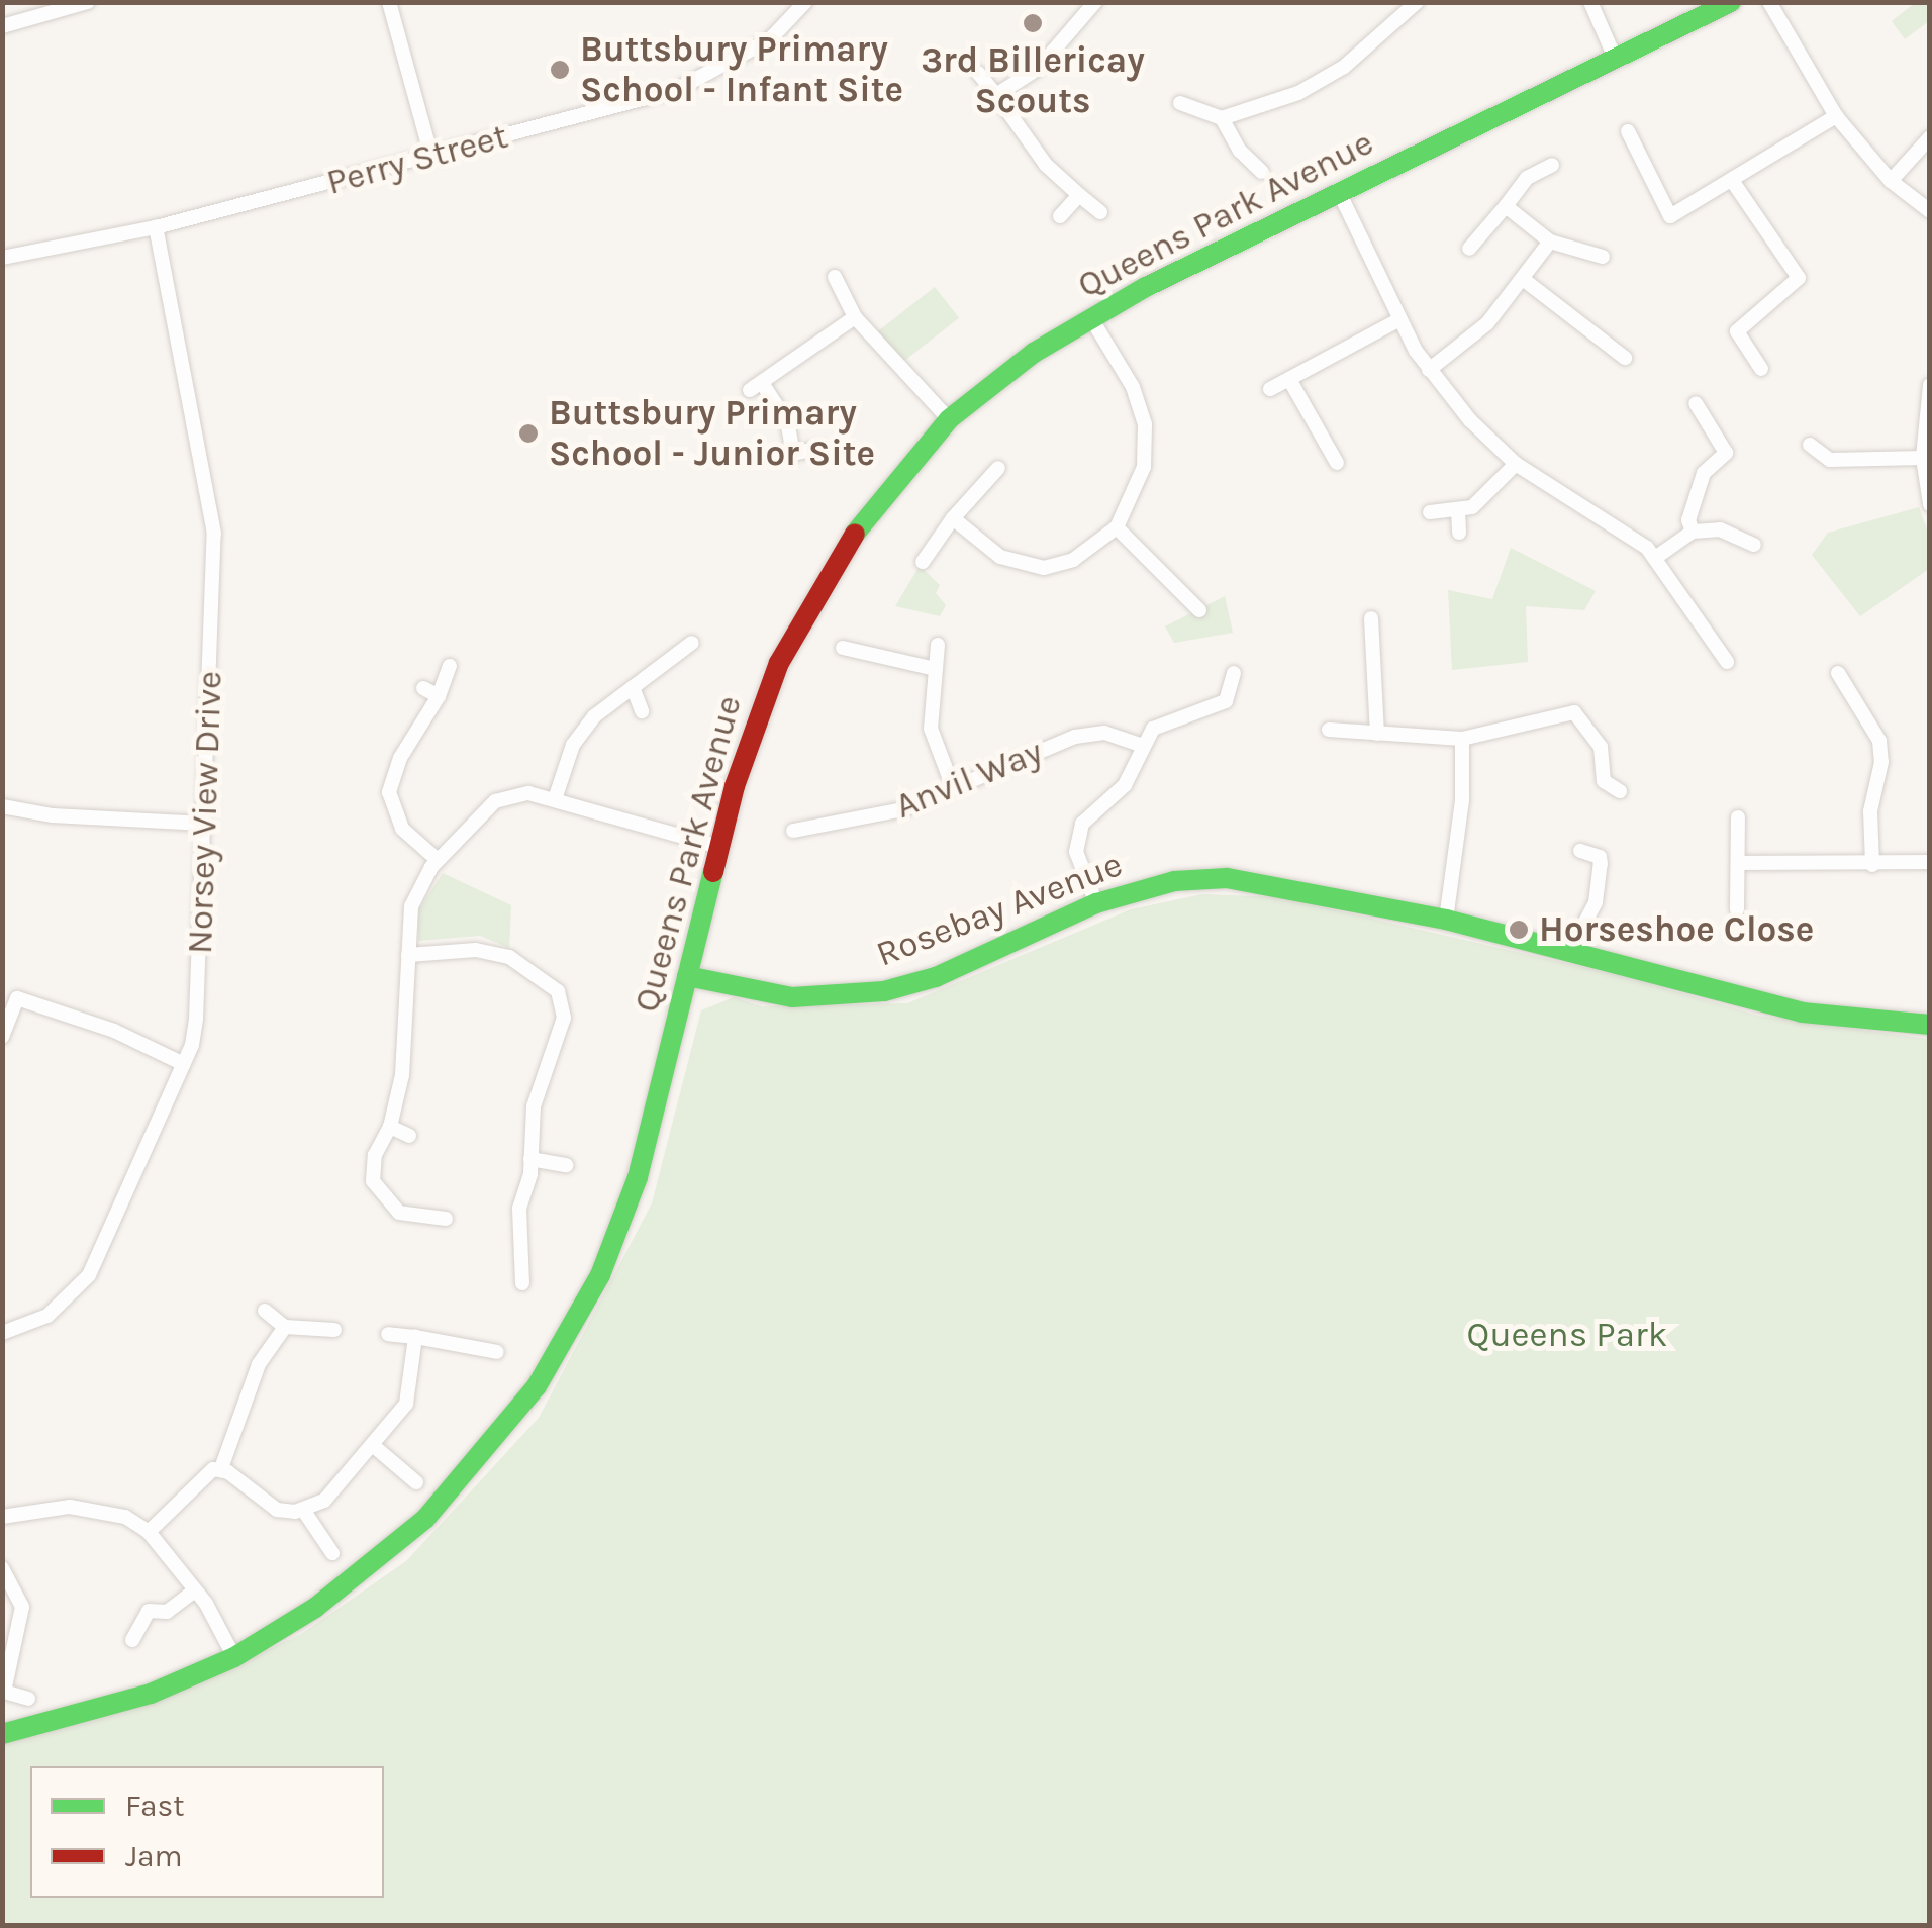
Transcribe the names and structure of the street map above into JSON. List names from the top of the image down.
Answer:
{
  "streets": {
    "street": [
      "Perry Street",
      "Queens Park Avenue",
      "Anvil Way",
      "Norsey View Drive",
      "Rosebay Avenue"
    ]
  },
  "crossings": [
    ["Perry Street", "Norsey View Drive"],
    ["Queens Park Avenue", "Rosebay Avenue"]
  ],
  "parks": ["Queens Park"],
  "places": [
    "3rd Billericay Scouts",
    "Buttsbury Primary School - Infant Site",
    "Buttsbury Primary School - Junior Site",
    "Horseshoe Close"
  ],
  "legend": ["Fast", "Jam"]
}
